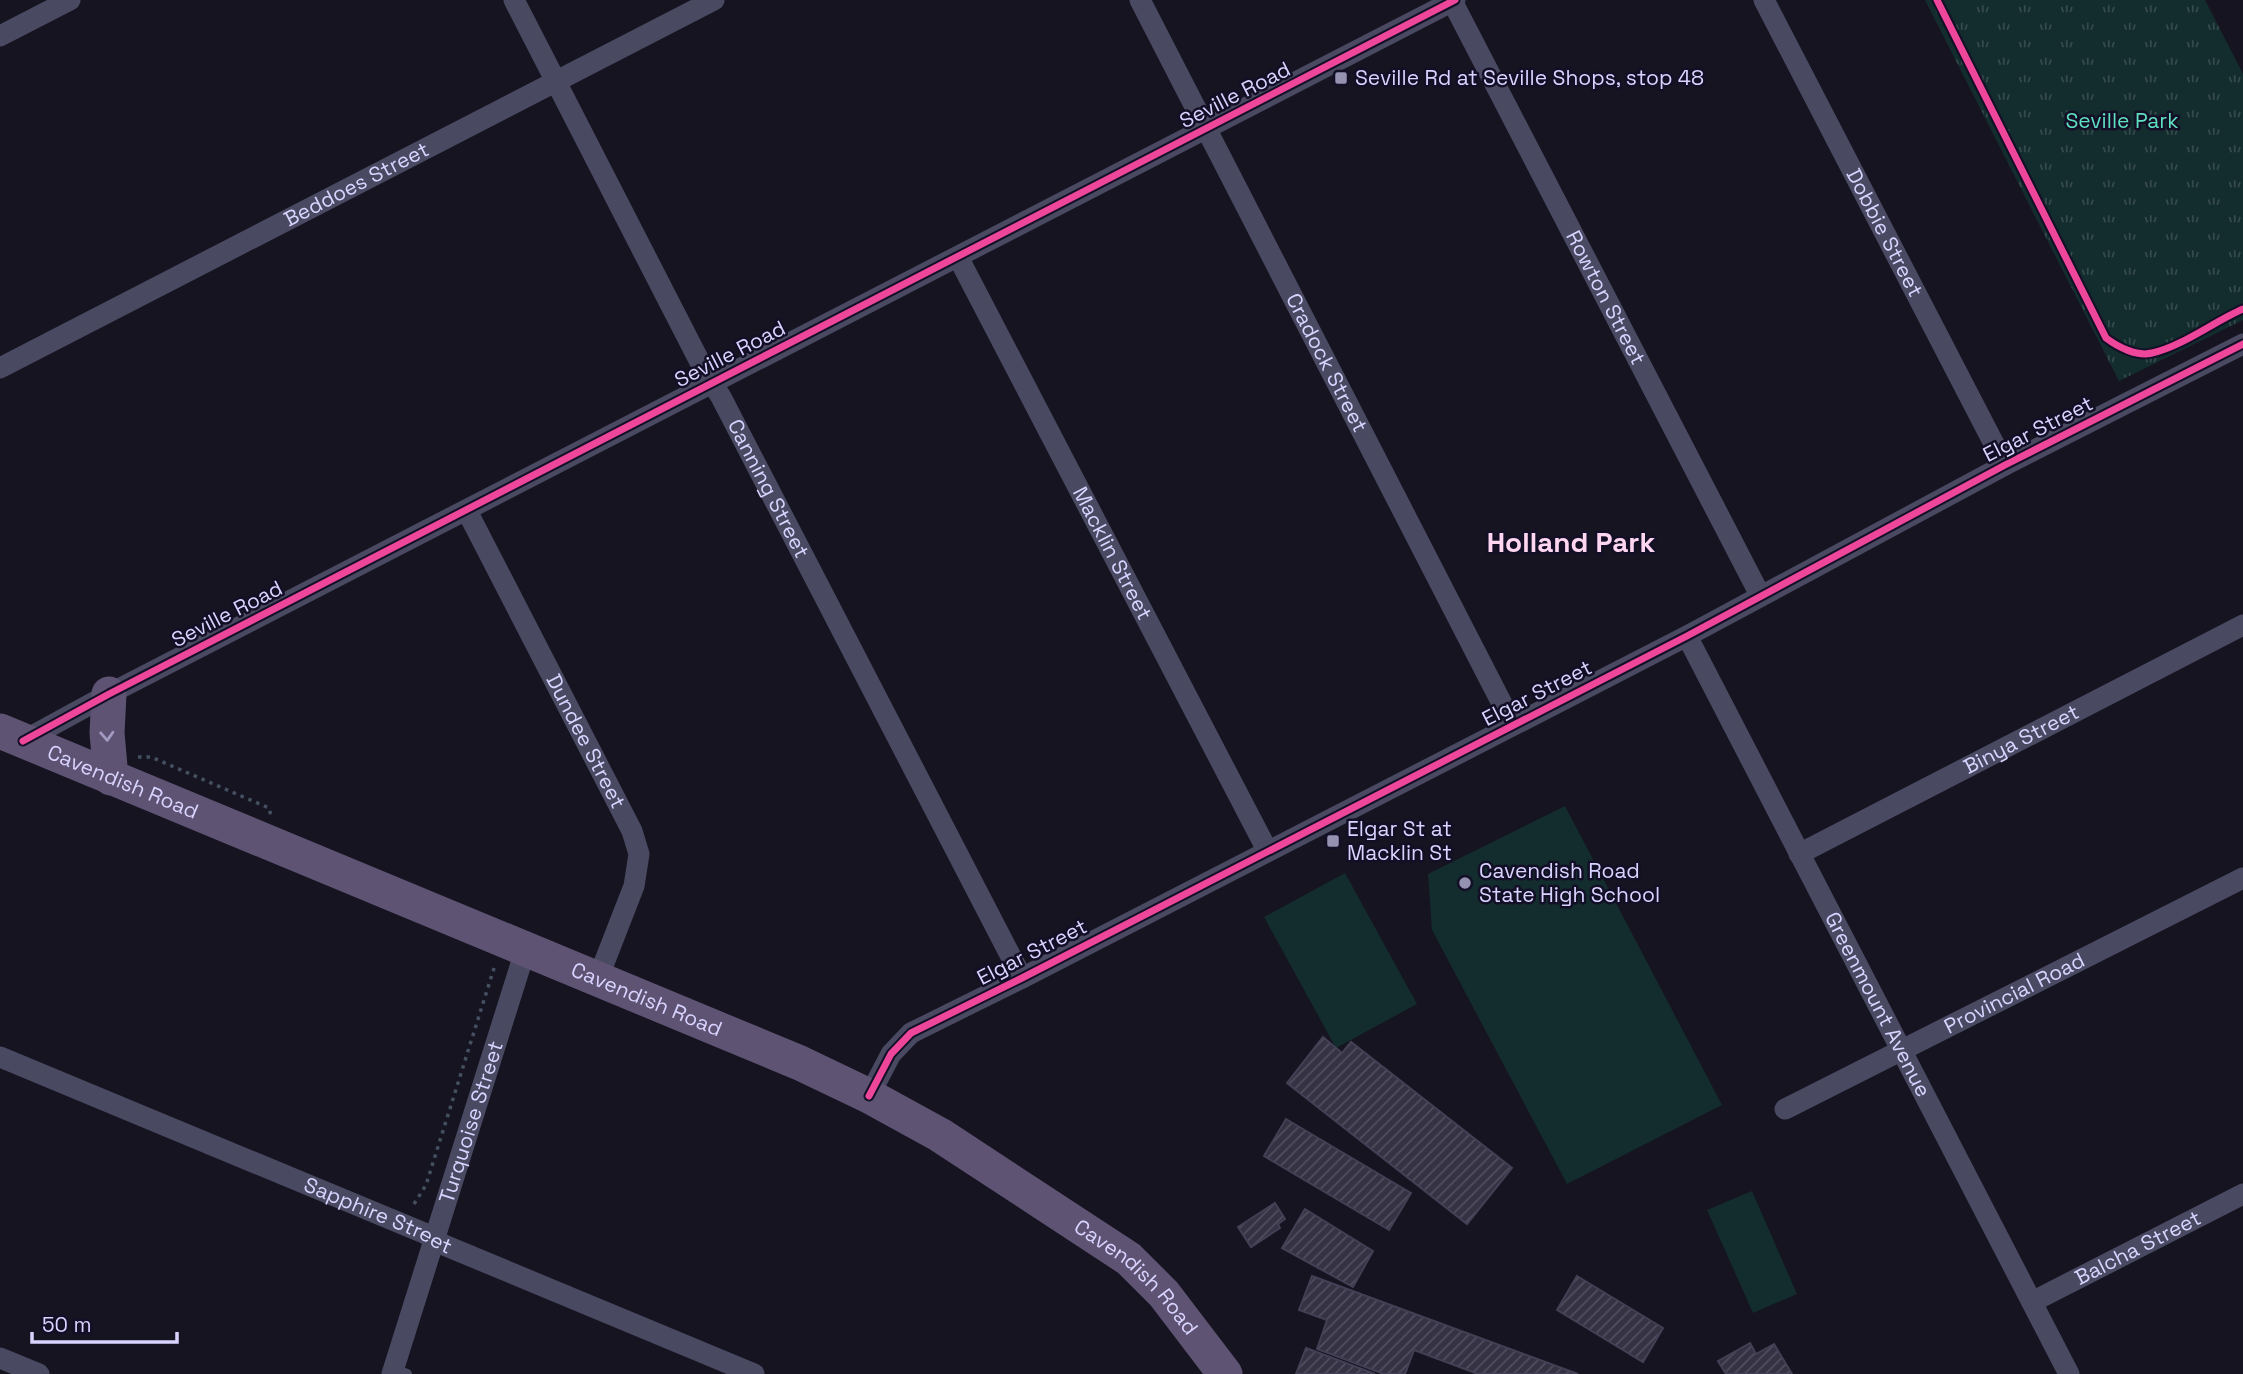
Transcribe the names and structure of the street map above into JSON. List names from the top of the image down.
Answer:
{
  "streets": {
    "main road": ["Cavendish Road"],
    "street": [
      "Seville Road",
      "Beddoes Street",
      "Dobbie Street",
      "Rowton Street",
      "Cradock Street",
      "Elgar Street",
      "Canning Street",
      "Macklin Street",
      "Binya Street",
      "Dundee Street",
      "Provincial Road",
      "Greenmount Avenue",
      "Turquoise Street",
      "Sapphire Street",
      "Balcha Street"
    ]
  },
  "crossings": [
    ["Seville Road", "Rowton Street"],
    ["Seville Road", "Cradock Street"],
    ["Seville Road", "Canning Street"],
    ["Seville Road", "Macklin Street"],
    ["Seville Road", "Dundee Street"],
    ["Seville Road", "Cavendish Road"],
    ["Beddoes Street", "Canning Street"],
    ["Dobbie Street", "Elgar Street"],
    ["Rowton Street", "Elgar Street"],
    ["Cradock Street", "Elgar Street"],
    ["Elgar Street", "Canning Street"],
    ["Elgar Street", "Macklin Street"],
    ["Elgar Street", "Cavendish Road"],
    ["Elgar Street", "Greenmount Avenue"],
    ["Binya Street", "Greenmount Avenue"],
    ["Dundee Street", "Cavendish Road"],
    ["Cavendish Road", "Turquoise Street"],
    ["Provincial Road", "Greenmount Avenue"],
    ["Greenmount Avenue", "Balcha Street"],
    ["Turquoise Street", "Sapphire Street"]
  ],
  "districts": ["Holland Park"],
  "parks": ["Seville Park"],
  "places": {
    "transit": ["Seville Rd at Seville Shops, stop 48", "Elgar St at Macklin St"],
    "other": ["Cavendish Road State High School"]
  },
  "scale_bar": "50 m"
}
